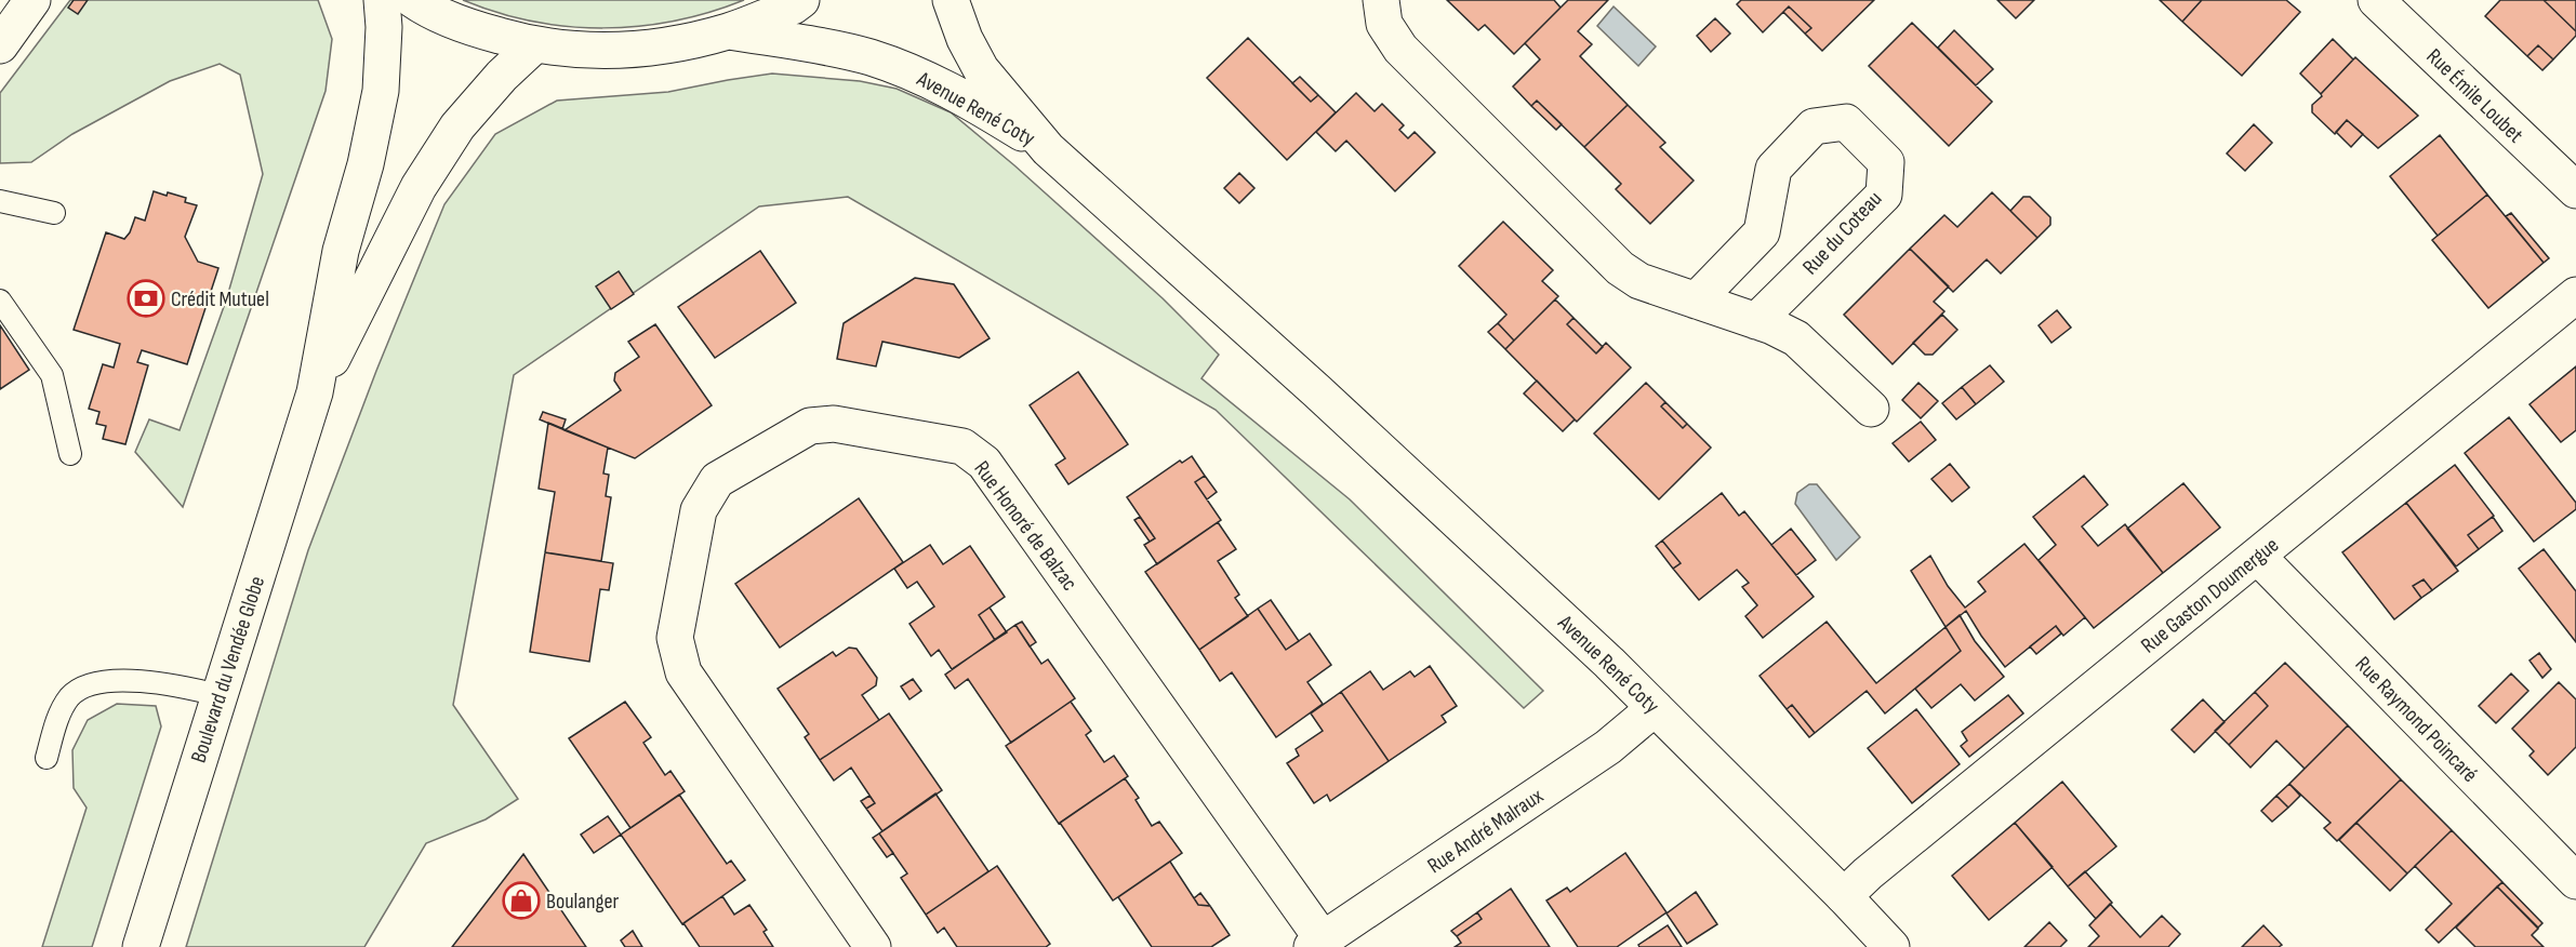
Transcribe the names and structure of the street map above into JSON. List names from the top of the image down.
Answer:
{
  "streets": {
    "street": [
      "Rue Émile Loubet",
      "Avenue René Coty",
      "Rue du Coteau",
      "Rue Honoré de Balzac",
      "Rue Gaston Doumergue",
      "Boulevard du Vendée Globe",
      "Rue Raymond Poincaré",
      "Rue André Malraux"
    ]
  },
  "crossings": [
    ["Avenue René Coty", "Rue Gaston Doumergue"],
    ["Avenue René Coty", "Rue André Malraux"],
    ["Rue Honoré de Balzac", "Rue André Malraux"],
    ["Rue Gaston Doumergue", "Rue Raymond Poincaré"]
  ],
  "places": {
    "bank": ["Crédit Mutuel"],
    "shop": ["Boulanger"]
  }
}
